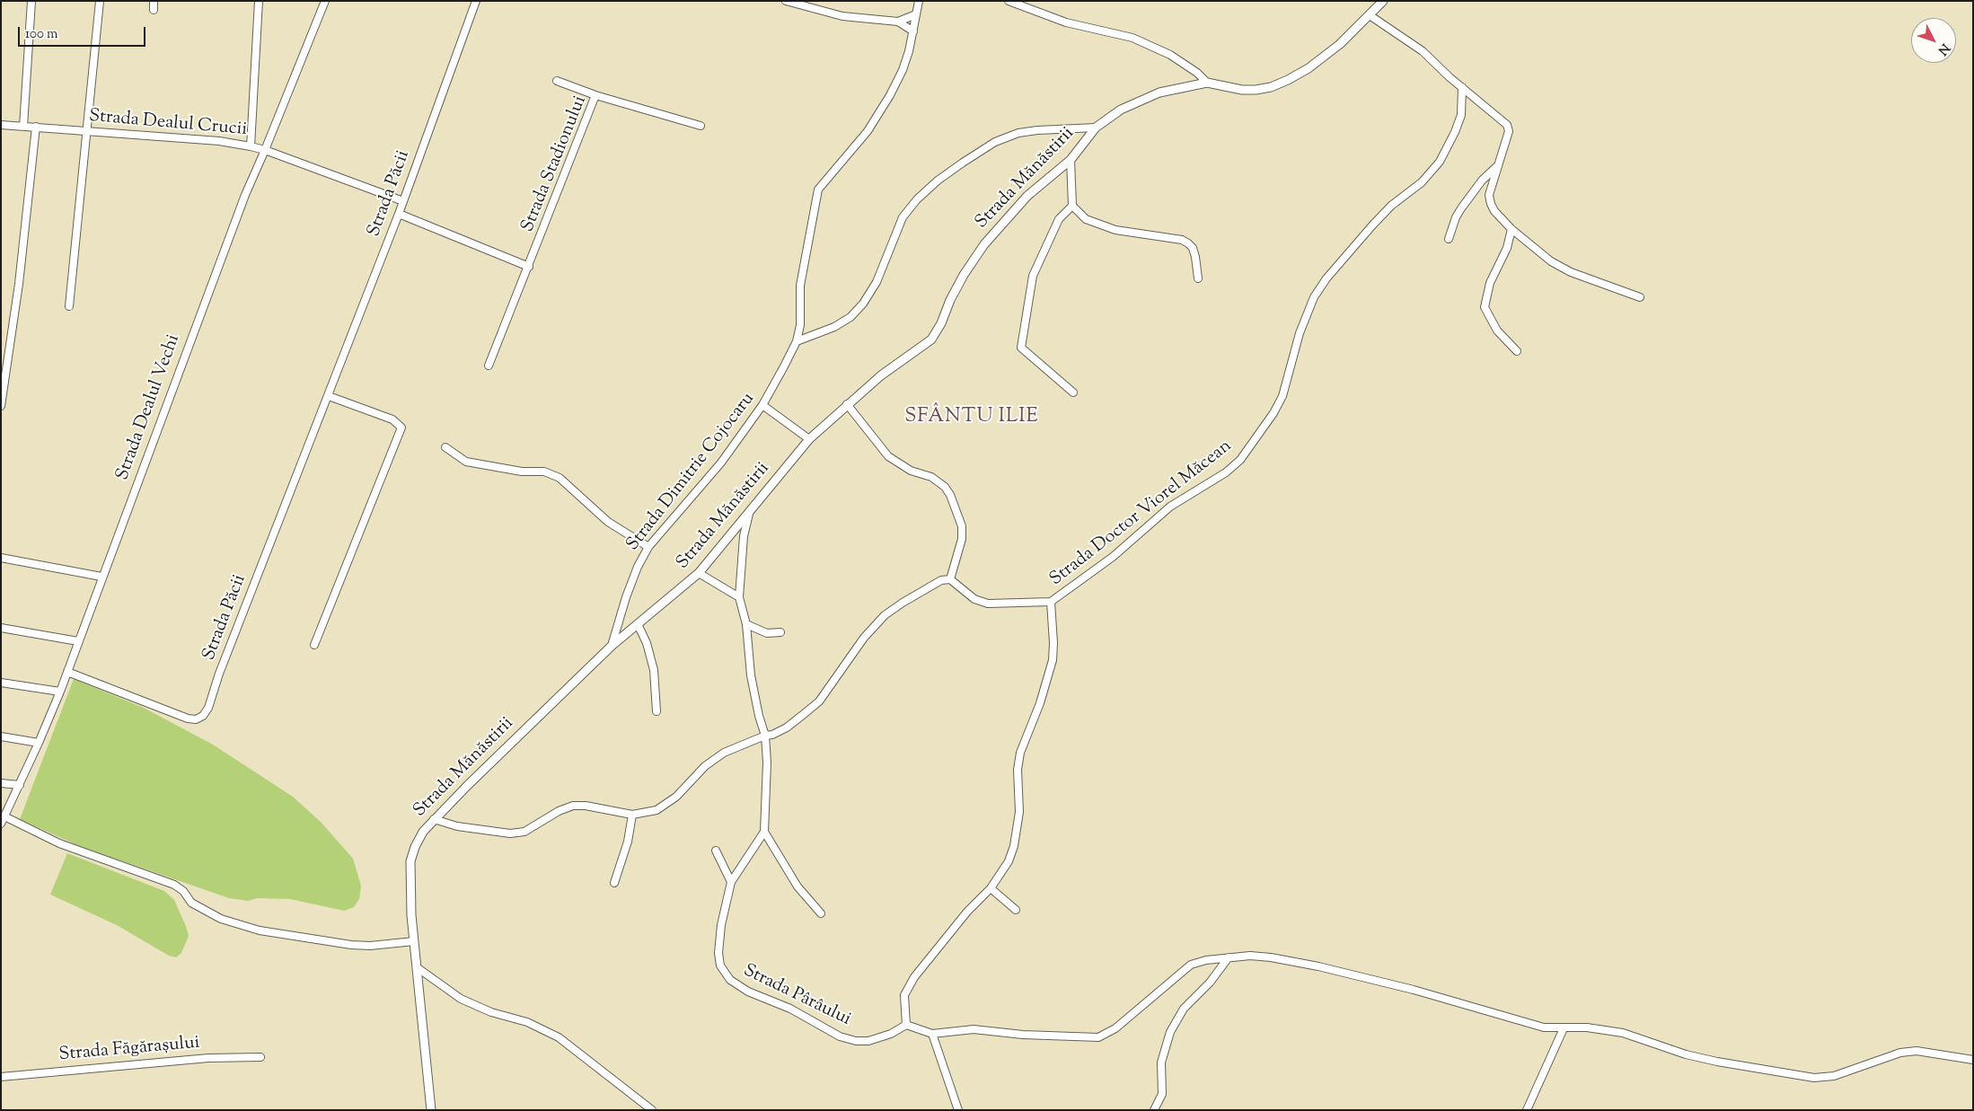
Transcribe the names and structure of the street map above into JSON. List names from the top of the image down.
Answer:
{
  "streets": {
    "street": [
      "Strada Dealul Crucii",
      "Strada Stadionului",
      "Strada Mănăstirii",
      "Strada Păcii",
      "Strada Dealul Vechi",
      "Strada Dimitrie Cojocaru",
      "Strada Doctor Viorel Măcean",
      "Strada Pârâului",
      "Strada Făgărașului"
    ]
  },
  "crossings": [
    ["Strada Dealul Crucii", "Strada Păcii"],
    ["Strada Dealul Crucii", "Strada Dealul Vechi"],
    ["Strada Mănăstirii", "Strada Dimitrie Cojocaru"],
    ["Strada Păcii", "Strada Dealul Vechi"],
    ["Strada Doctor Viorel Măcean", "Strada Pârâului"]
  ],
  "districts": ["SFÂNTU ILIE"],
  "scale_bar": "100 m",
  "north": "bottom right"
}
